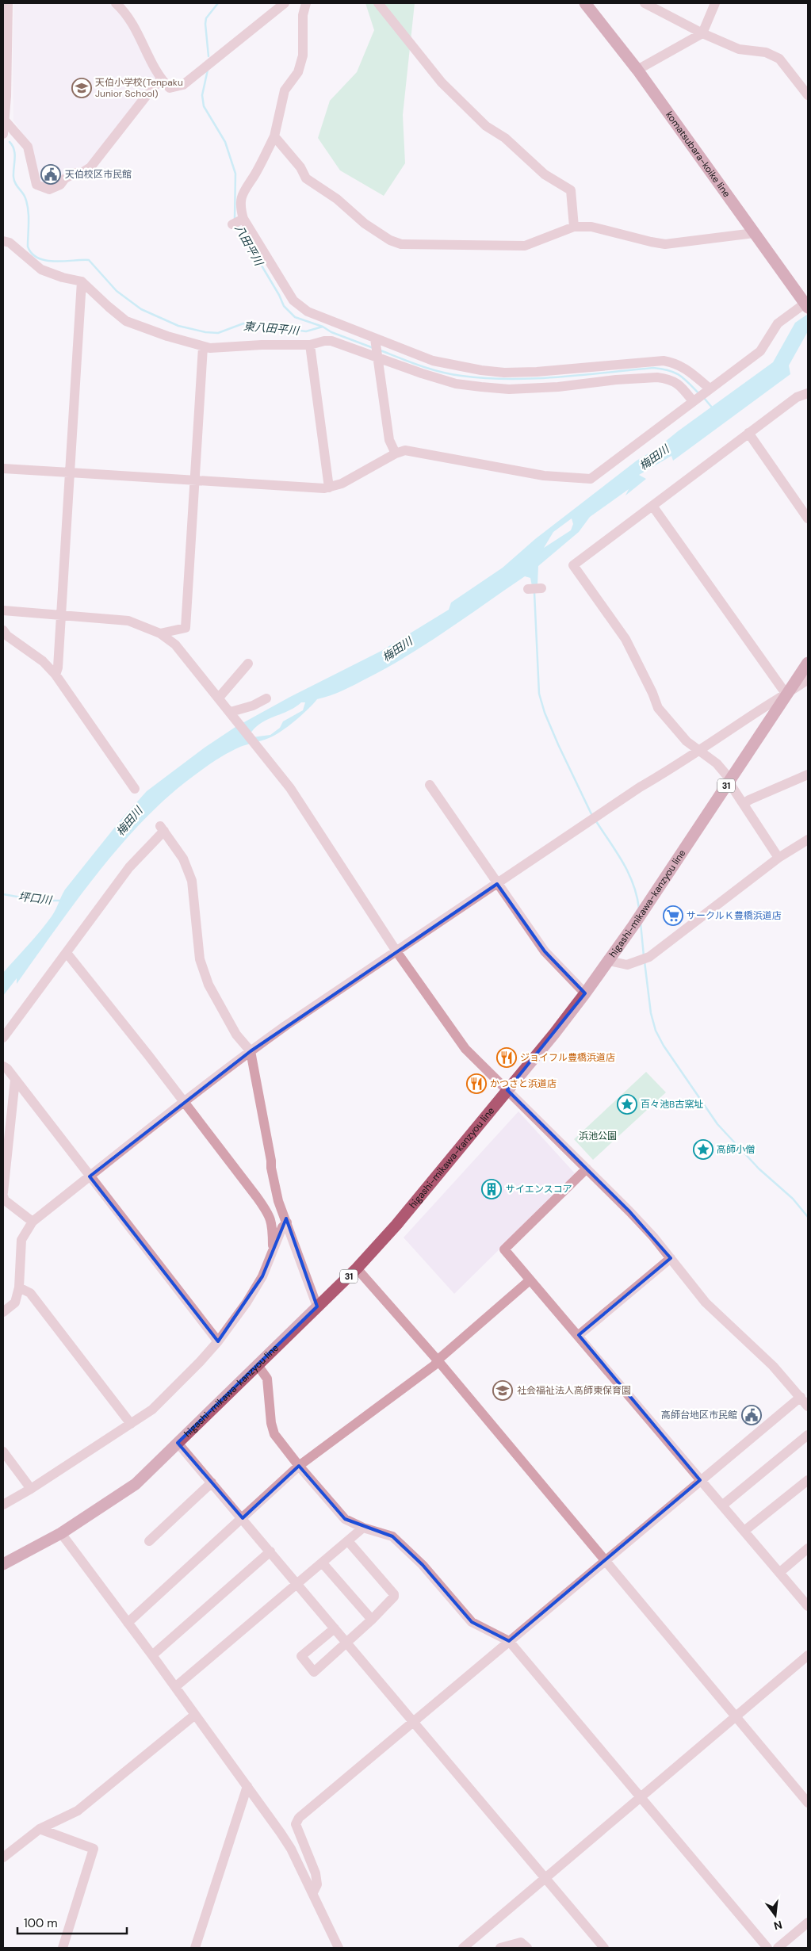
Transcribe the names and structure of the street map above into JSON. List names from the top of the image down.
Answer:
{
  "streets": {
    "main road": ["komatsubara-koike line", "31", "higashi-mikawa-kanzyou line"]
  },
  "water": [
    "八田平川",
    "東八田平川",
    "梅田川",
    "坪口川"
  ],
  "parks": ["浜池公園"],
  "places": {
    "school or university": ["天伯小学校(Tenpaku Junior School)", "社会福祉法人高師東保育園"],
    "public building": ["天伯校区市民館", "高師台地区市民館"],
    "supermarket": ["サークルＫ豊橋浜道店"],
    "restaurant": ["ジョイフル豊橋浜道店", "かつさと浜道店"],
    "place": ["百々池B古窯址", "高師小僧"],
    "building": ["サイエンスコア"]
  },
  "scale_bar": "100 m",
  "north": "bottom"
}
